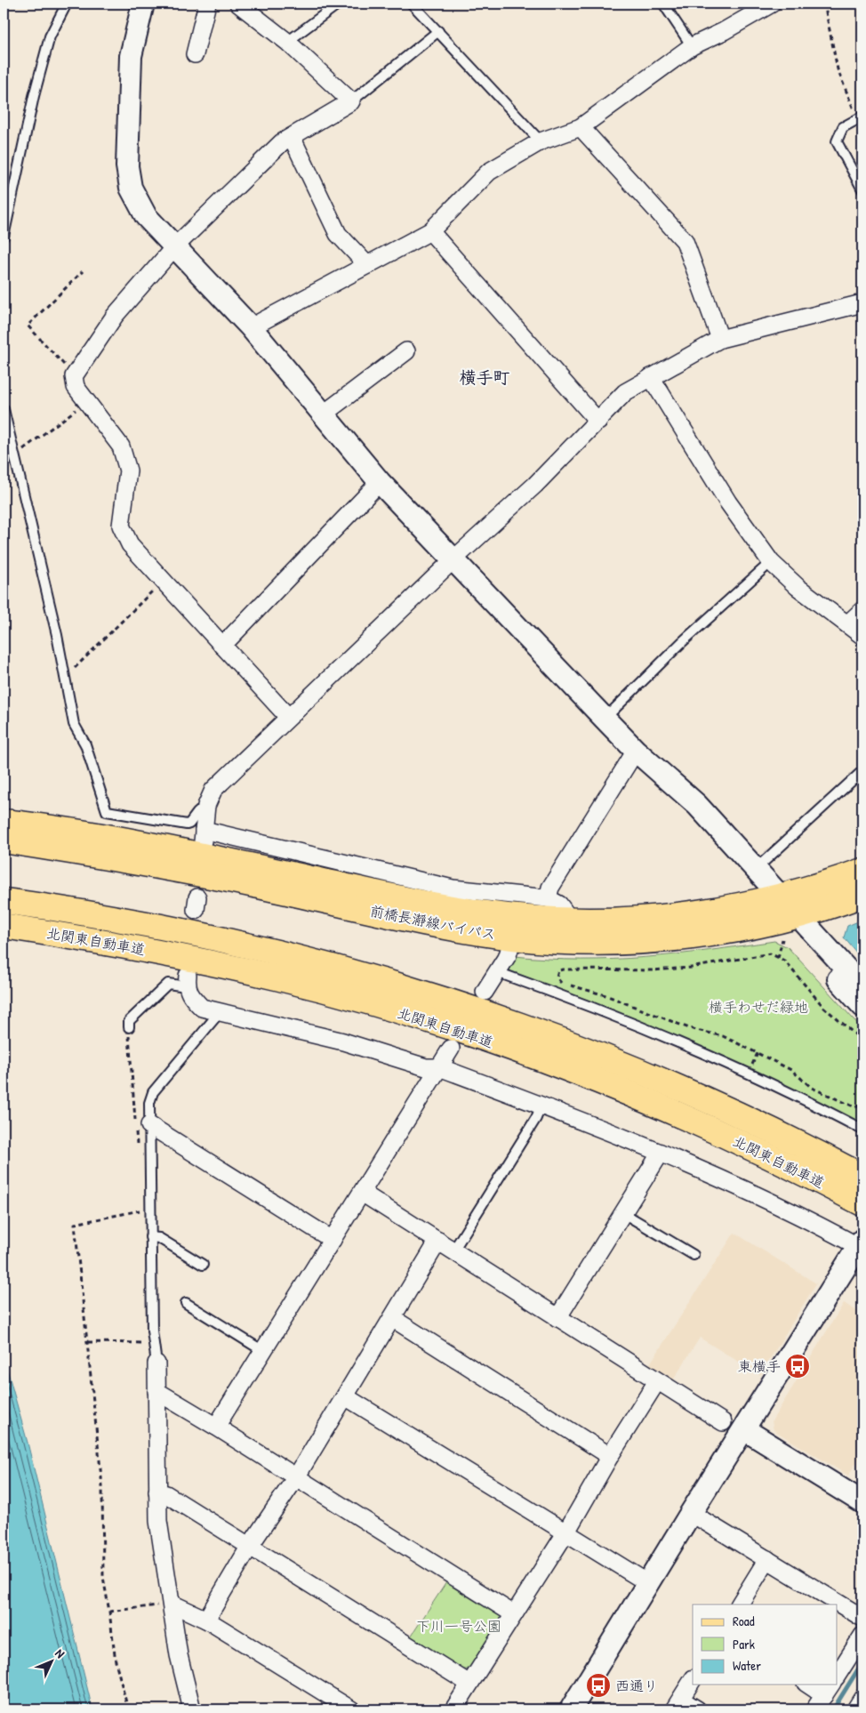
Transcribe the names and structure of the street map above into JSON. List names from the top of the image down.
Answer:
{
  "streets": {
    "main road": ["前橋長瀞線バイパス", "北関東自動車道"]
  },
  "districts": ["横手町"],
  "parks": ["横手わせだ緑地", "下川一号公園"],
  "places": {
    "bus stop": ["東横手", "西通り"]
  },
  "legend": ["Road", "Park", "Water"],
  "north": "top right"
}
